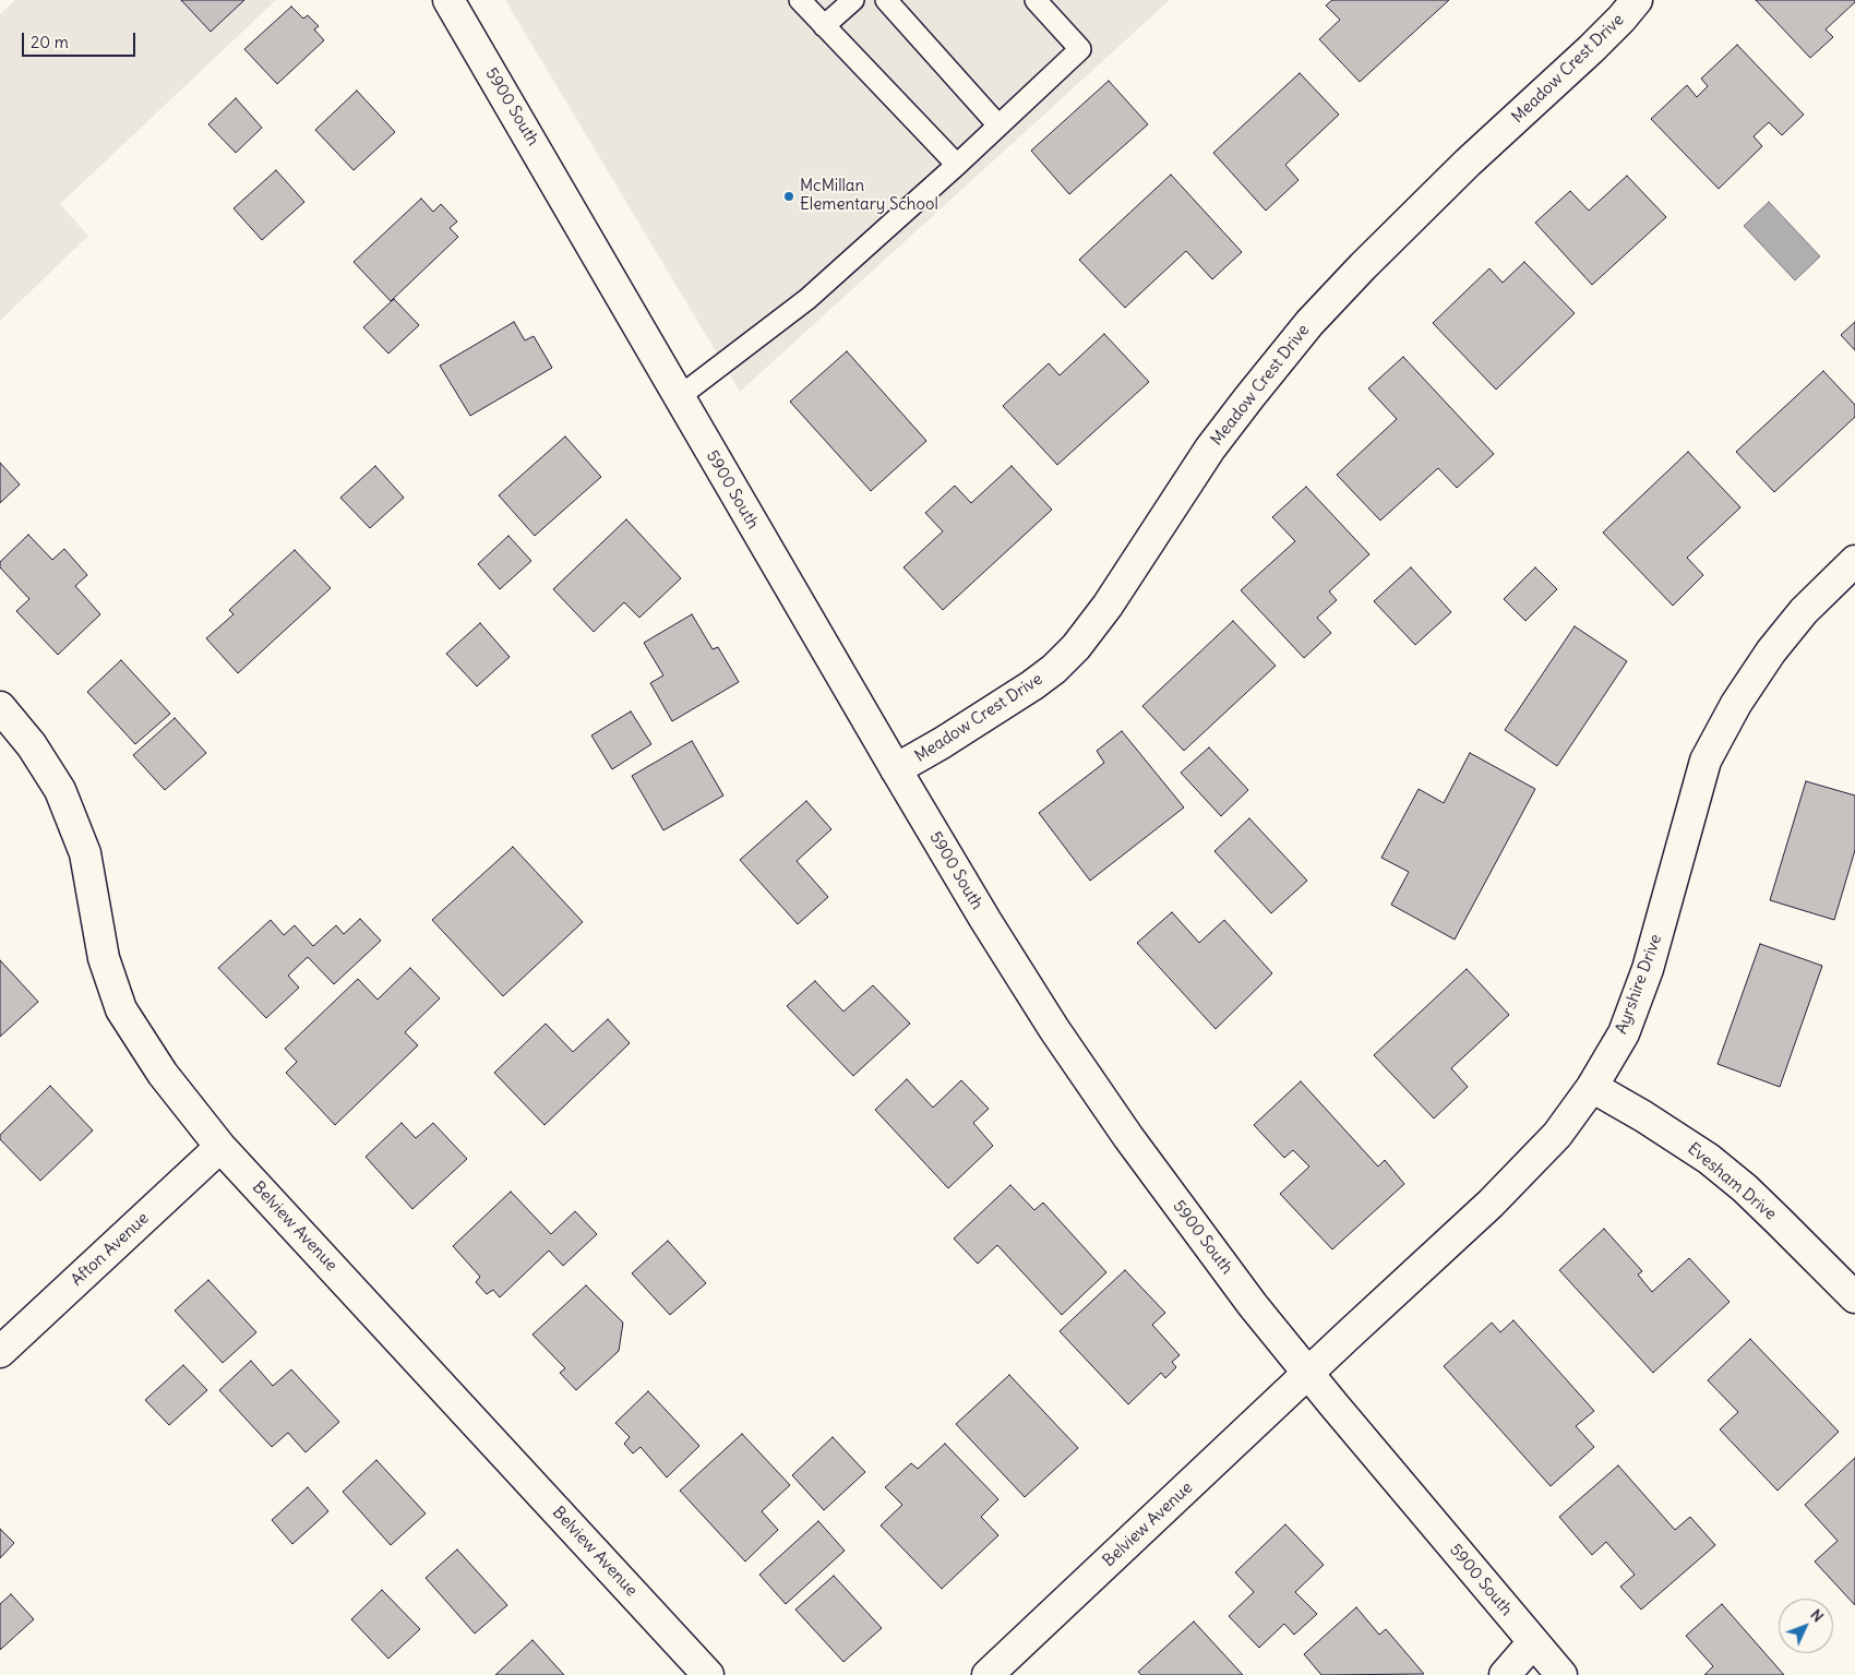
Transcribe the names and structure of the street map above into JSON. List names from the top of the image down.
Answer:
{
  "streets": {
    "street": [
      "Meadow Crest Drive",
      "5900 South",
      "Ayrshire Drive",
      "Evesham Drive",
      "Belview Avenue",
      "Afton Avenue"
    ]
  },
  "crossings": [
    ["Meadow Crest Drive", "5900 South"],
    ["5900 South", "Ayrshire Drive"],
    ["5900 South", "Belview Avenue"],
    ["Ayrshire Drive", "Evesham Drive"],
    ["Ayrshire Drive", "Belview Avenue"],
    ["Belview Avenue", "Afton Avenue"]
  ],
  "places": ["McMillan Elementary School"],
  "scale_bar": "20 m",
  "north": "top right"
}
